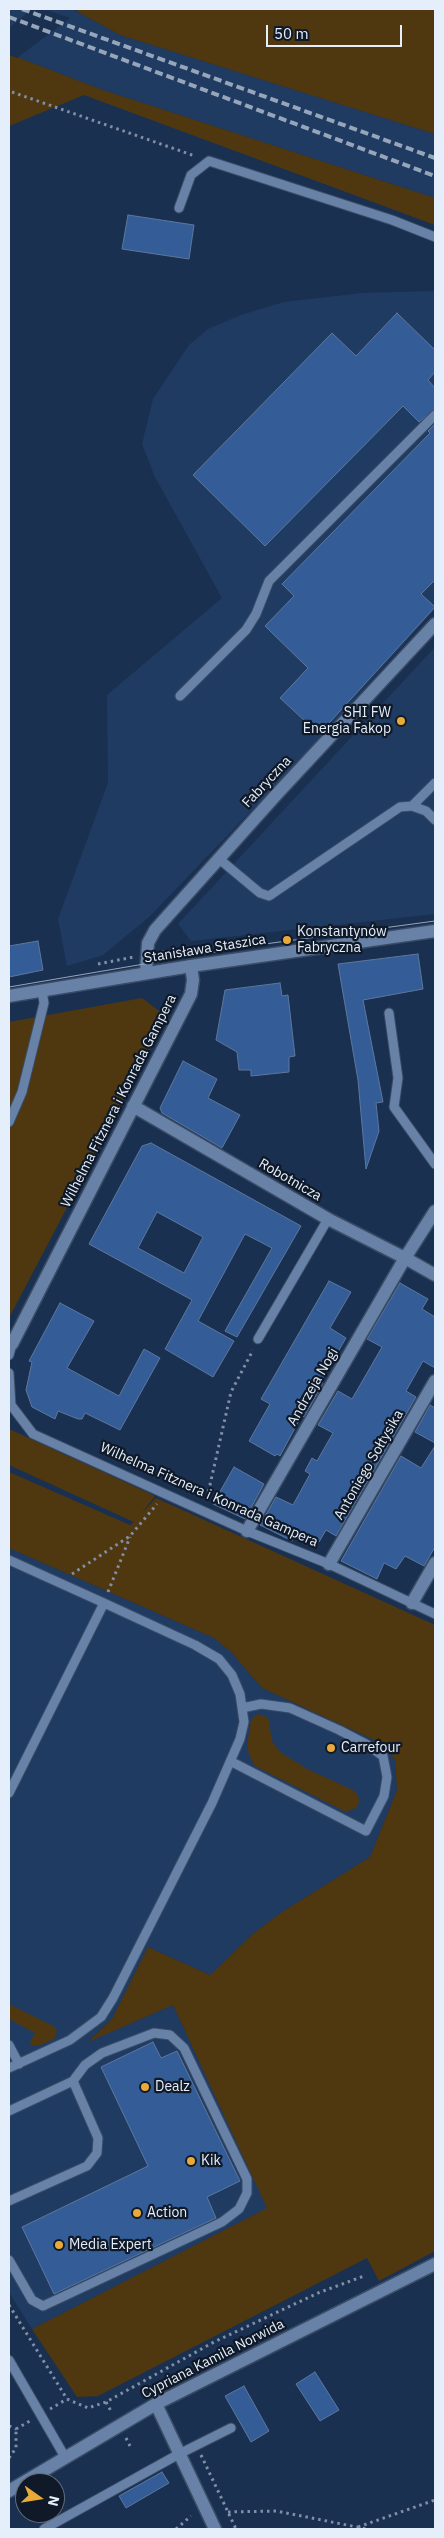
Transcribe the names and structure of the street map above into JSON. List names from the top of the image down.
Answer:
{
  "streets": {
    "street": [
      "Fabryczna",
      "Stanisława Staszica",
      "Wilhelma Fitznera i Konrada Gampera",
      "Robotnicza",
      "Andrzeja Nogi",
      "Antoniego Sołtysika",
      "Cypriana Kamila Norwida"
    ]
  },
  "crossings": [
    ["Fabryczna", "Stanisława Staszica"],
    ["Stanisława Staszica", "Wilhelma Fitznera i Konrada Gampera"],
    ["Wilhelma Fitznera i Konrada Gampera", "Robotnicza"],
    ["Wilhelma Fitznera i Konrada Gampera", "Andrzeja Nogi"],
    ["Wilhelma Fitznera i Konrada Gampera", "Antoniego Sołtysika"],
    ["Robotnicza", "Andrzeja Nogi"]
  ],
  "places": [
    "SHI FW Energia Fakop",
    "Konstantynów Fabryczna",
    "Carrefour",
    "Dealz",
    "Kik",
    "Action",
    "Media Expert"
  ],
  "scale_bar": "50 m",
  "north": "right"
}
